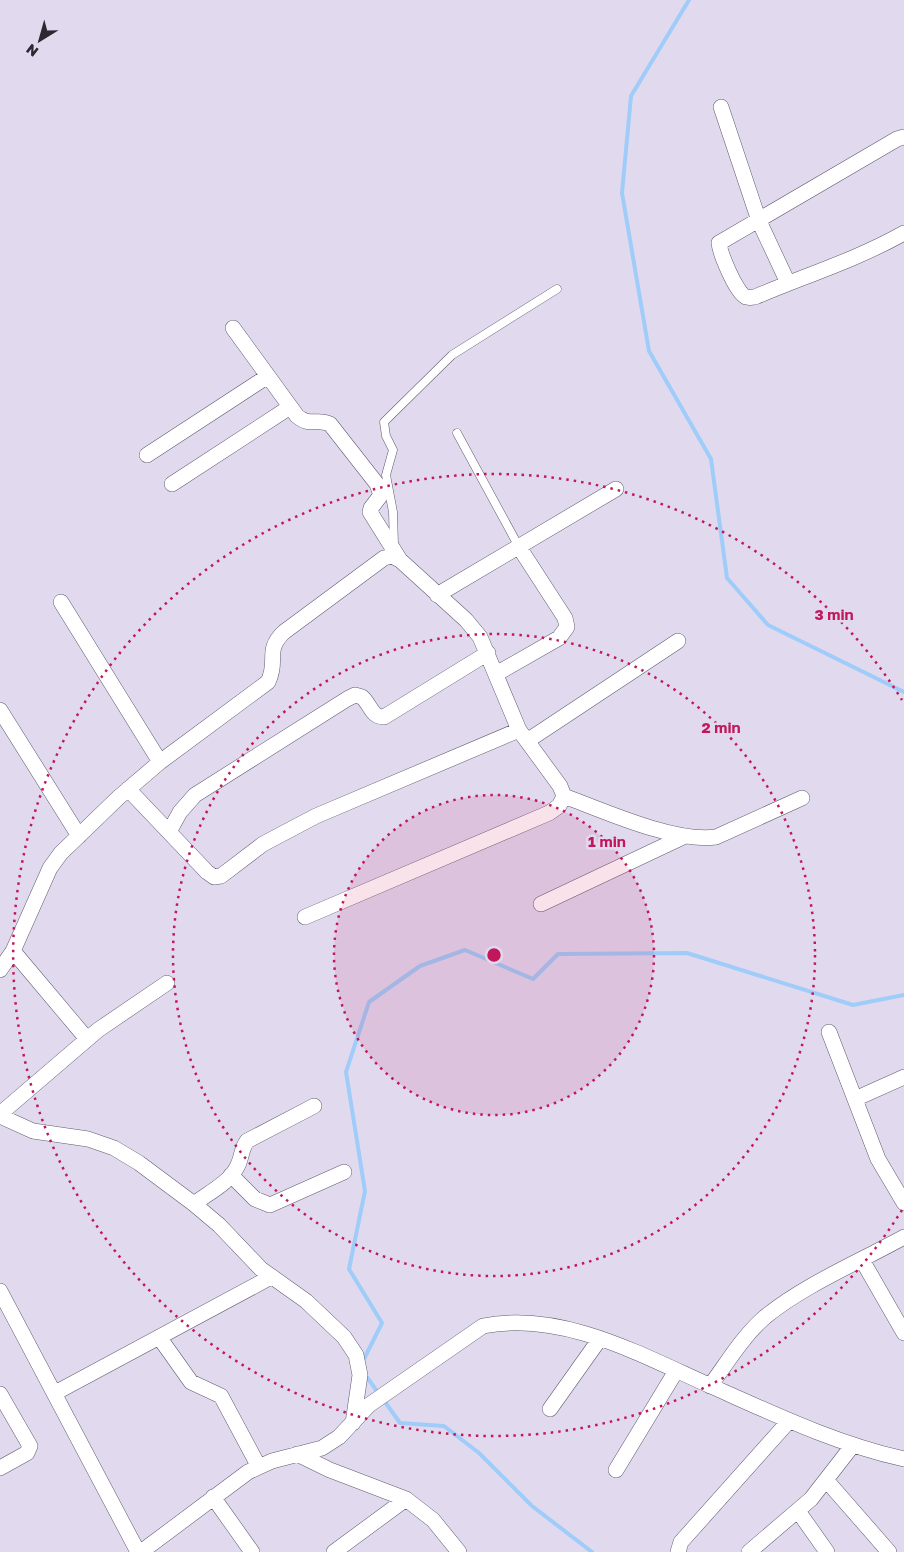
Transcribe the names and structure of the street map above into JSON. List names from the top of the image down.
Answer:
{
  "north": "bottom left",
  "rings": ["3 min", "2 min", "1 min"]
}
